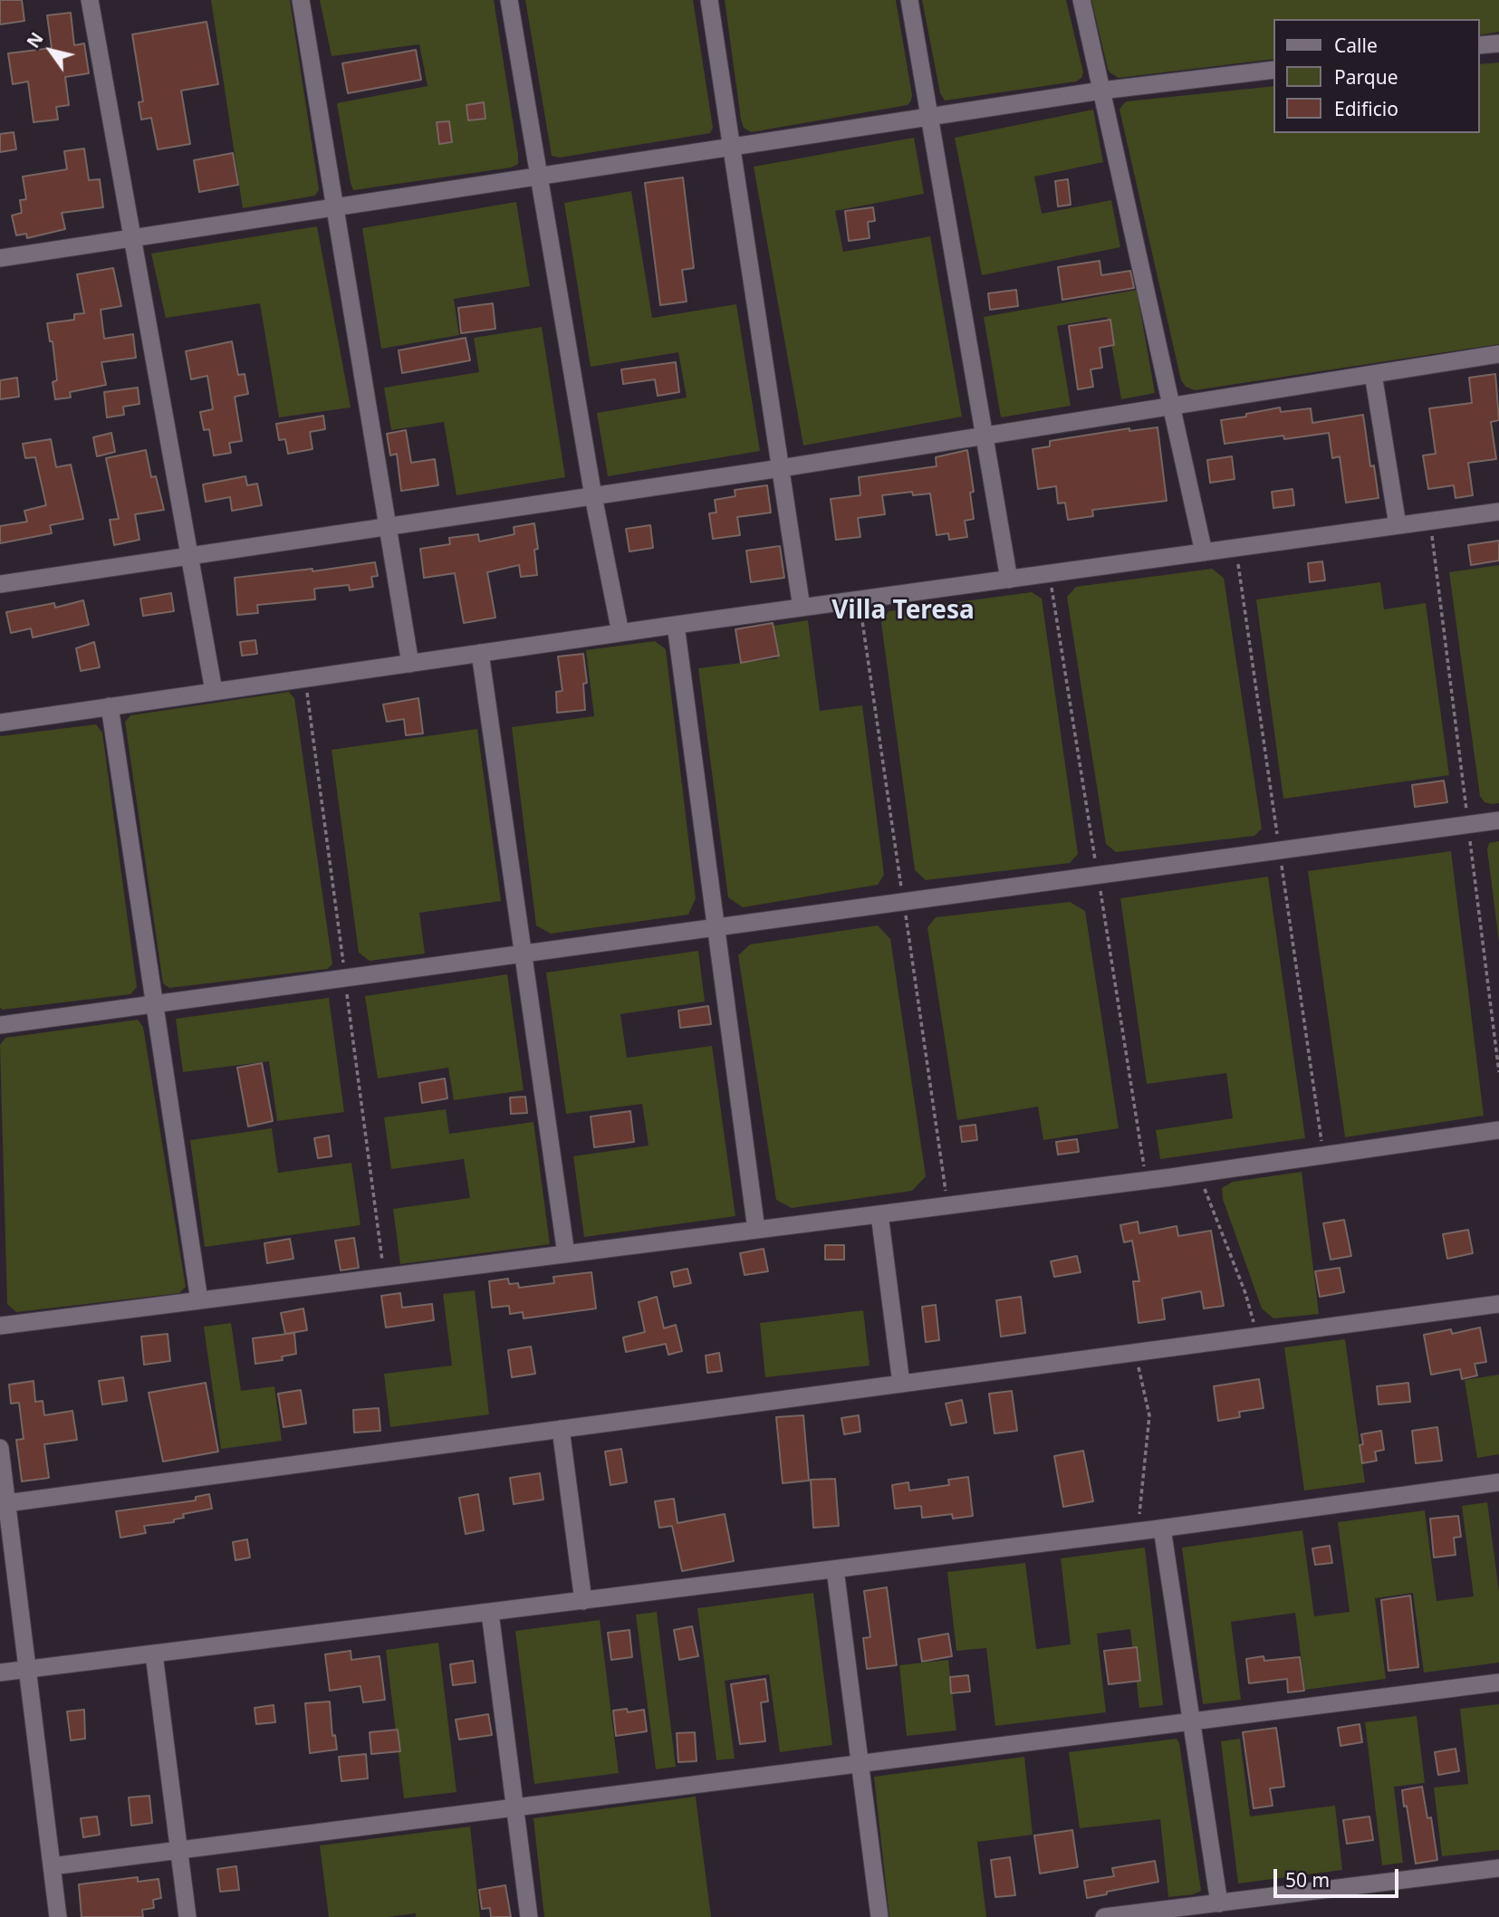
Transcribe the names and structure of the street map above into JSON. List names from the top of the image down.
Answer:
{
  "districts": ["Villa Teresa"],
  "legend": ["Calle", "Parque", "Edificio"],
  "scale_bar": "50 m",
  "north": "top left"
}
